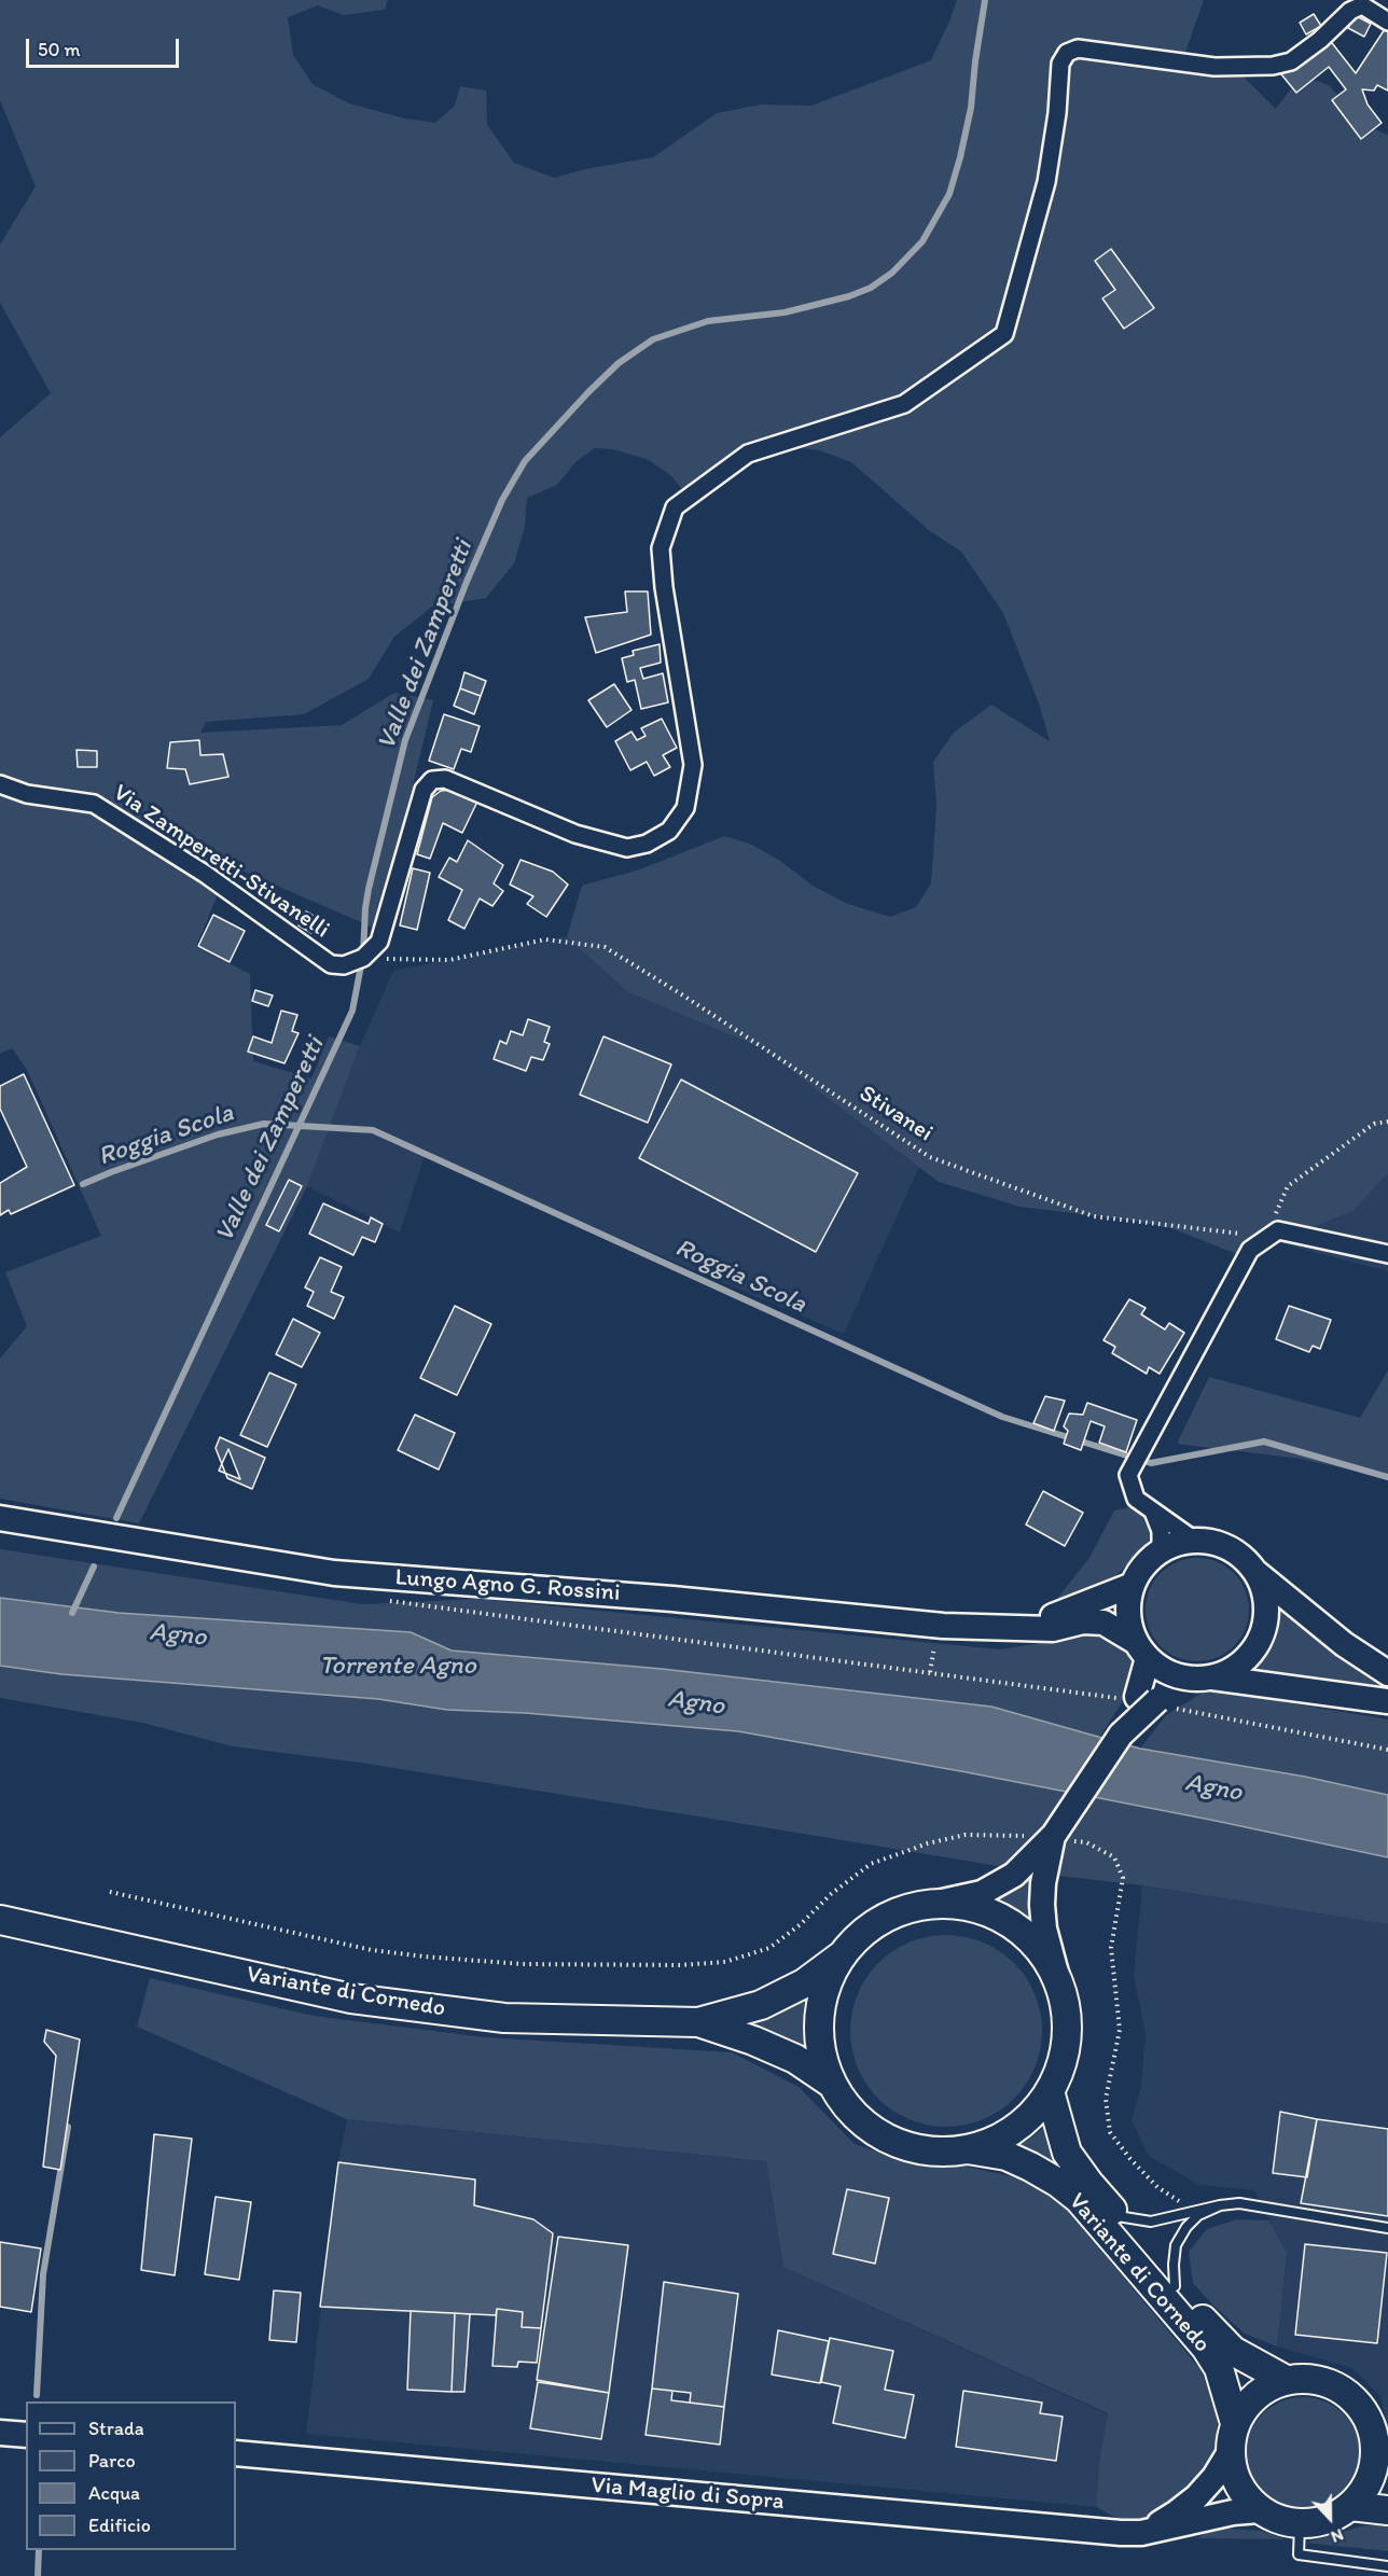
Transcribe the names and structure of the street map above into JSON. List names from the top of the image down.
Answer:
{
  "streets": {
    "main road": ["Lungo Agno G. Rossini", "Variante di Cornedo", "Via Maglio di Sopra"],
    "street": ["Via Zamperetti-Stivanelli"],
    "path": ["Stivanei"]
  },
  "crossings": [
    ["Via Zamperetti-Stivanelli", "Stivanei"],
    ["Variante di Cornedo", "Via Maglio di Sopra"]
  ],
  "water": [
    "Valle dei Zamperetti",
    "Roggia Scola",
    "Agno",
    "Torrente Agno"
  ],
  "legend": [
    "Strada",
    "Parco",
    "Acqua",
    "Edificio"
  ],
  "scale_bar": "50 m",
  "north": "bottom"
}
